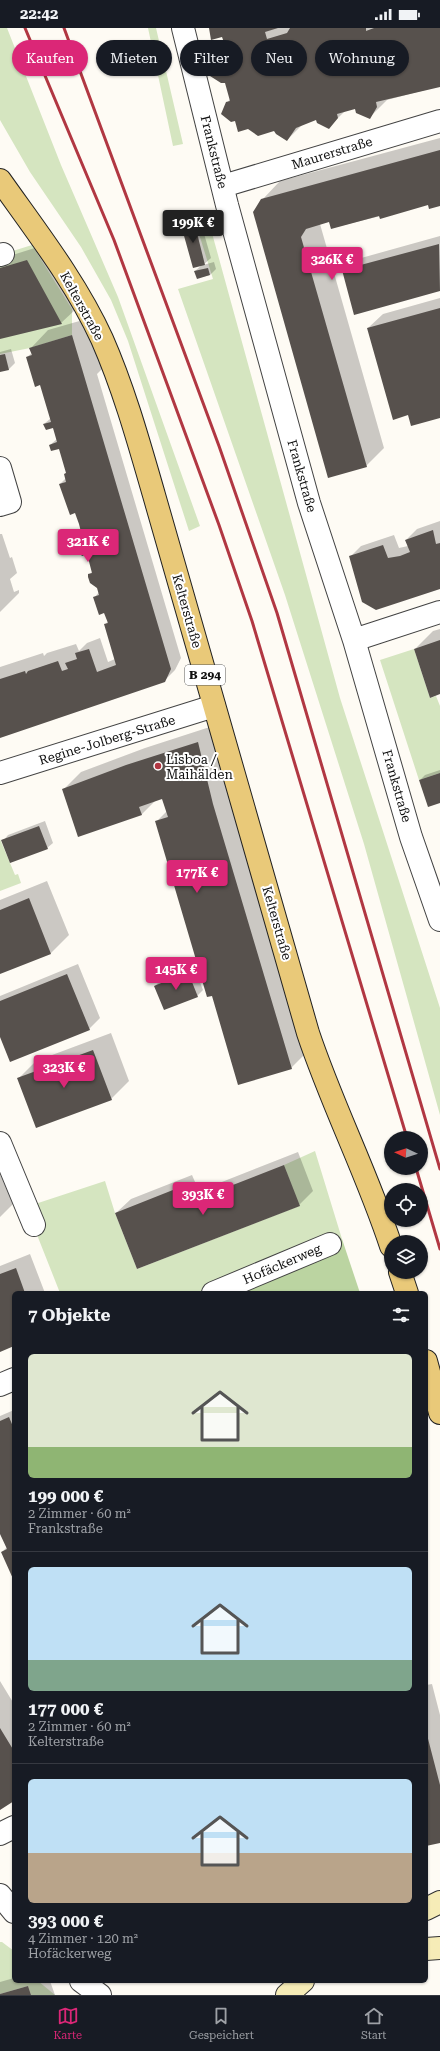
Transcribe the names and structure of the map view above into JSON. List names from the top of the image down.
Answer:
{
  "streets": {
    "main road": ["Kelterstraße", "B 294"],
    "street": [
      "Frankstraße",
      "Maurerstraße",
      "Regine-Jolberg-Straße",
      "Hofäckerweg"
    ]
  },
  "crossings": [
    ["Frankstraße", "Maurerstraße"],
    ["Kelterstraße", "Regine-Jolberg-Straße"]
  ],
  "places": ["Lisboa / Maihälden"],
  "north": "left",
  "page": {
    "status": "22:42",
    "chip": [
      "Kaufen",
      "Mieten",
      "Filter",
      "Neu",
      "Wohnung"
    ],
    "price": [
      "199K €",
      "326K €",
      "321K €",
      "177K €",
      "145K €",
      "323K €",
      "393K €"
    ],
    "heading": "7 Objekte",
    "list": [
      {
        "name": "199 000 €",
        "note": "2 Zimmer · 60 m² · Frankstraße"
      },
      {
        "name": "177 000 €",
        "note": "2 Zimmer · 60 m² · Kelterstraße"
      },
      {
        "name": "393 000 €",
        "note": "4 Zimmer · 120 m² · Hofäckerweg"
      }
    ],
    "tabs": ["Karte", "Gespeichert", "Start"]
  }
}
